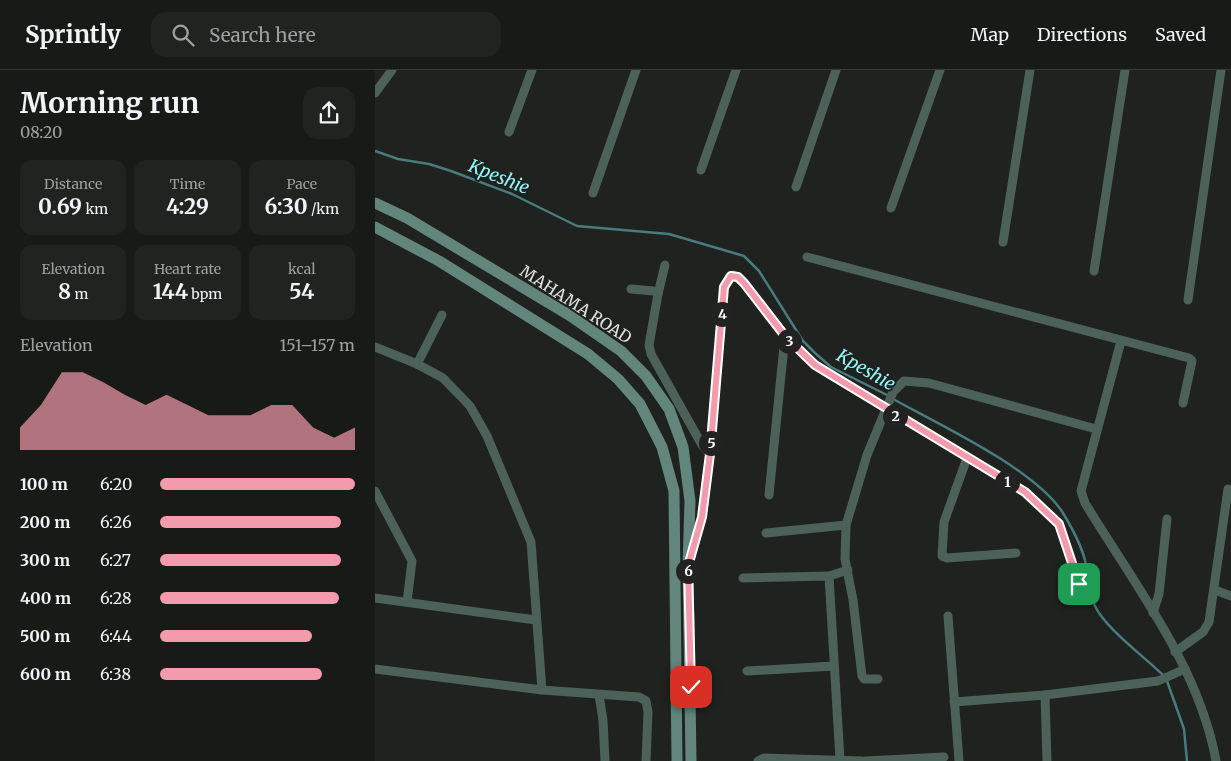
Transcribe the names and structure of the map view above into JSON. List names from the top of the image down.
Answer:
{
  "streets": {
    "street": ["MAHAMA ROAD"]
  },
  "water": ["Kpeshie"],
  "page": {
    "header": "Sprintly",
    "search": "Search here",
    "nav": ["Map", "Directions", "Saved"],
    "heading": ["Morning run", "08:20"],
    "stats": [
      ["Distance", "0.69 km"],
      ["Time", "4:29"],
      ["Pace", "6:30 /km"],
      ["Elevation", "8 m"],
      ["Heart rate", "144 bpm"],
      ["kcal", "54"]
    ],
    "pins": [
      "4",
      "3",
      "2",
      "5",
      "1",
      "6"
    ],
    "chart": ["Elevation", "151–157 m"],
    "list": [
      {
        "name": "100 m",
        "note": "6:20"
      },
      {
        "name": "200 m",
        "note": "6:26"
      },
      {
        "name": "300 m",
        "note": "6:27"
      },
      {
        "name": "400 m",
        "note": "6:28"
      },
      {
        "name": "500 m",
        "note": "6:44"
      },
      {
        "name": "600 m",
        "note": "6:38"
      }
    ]
  }
}
